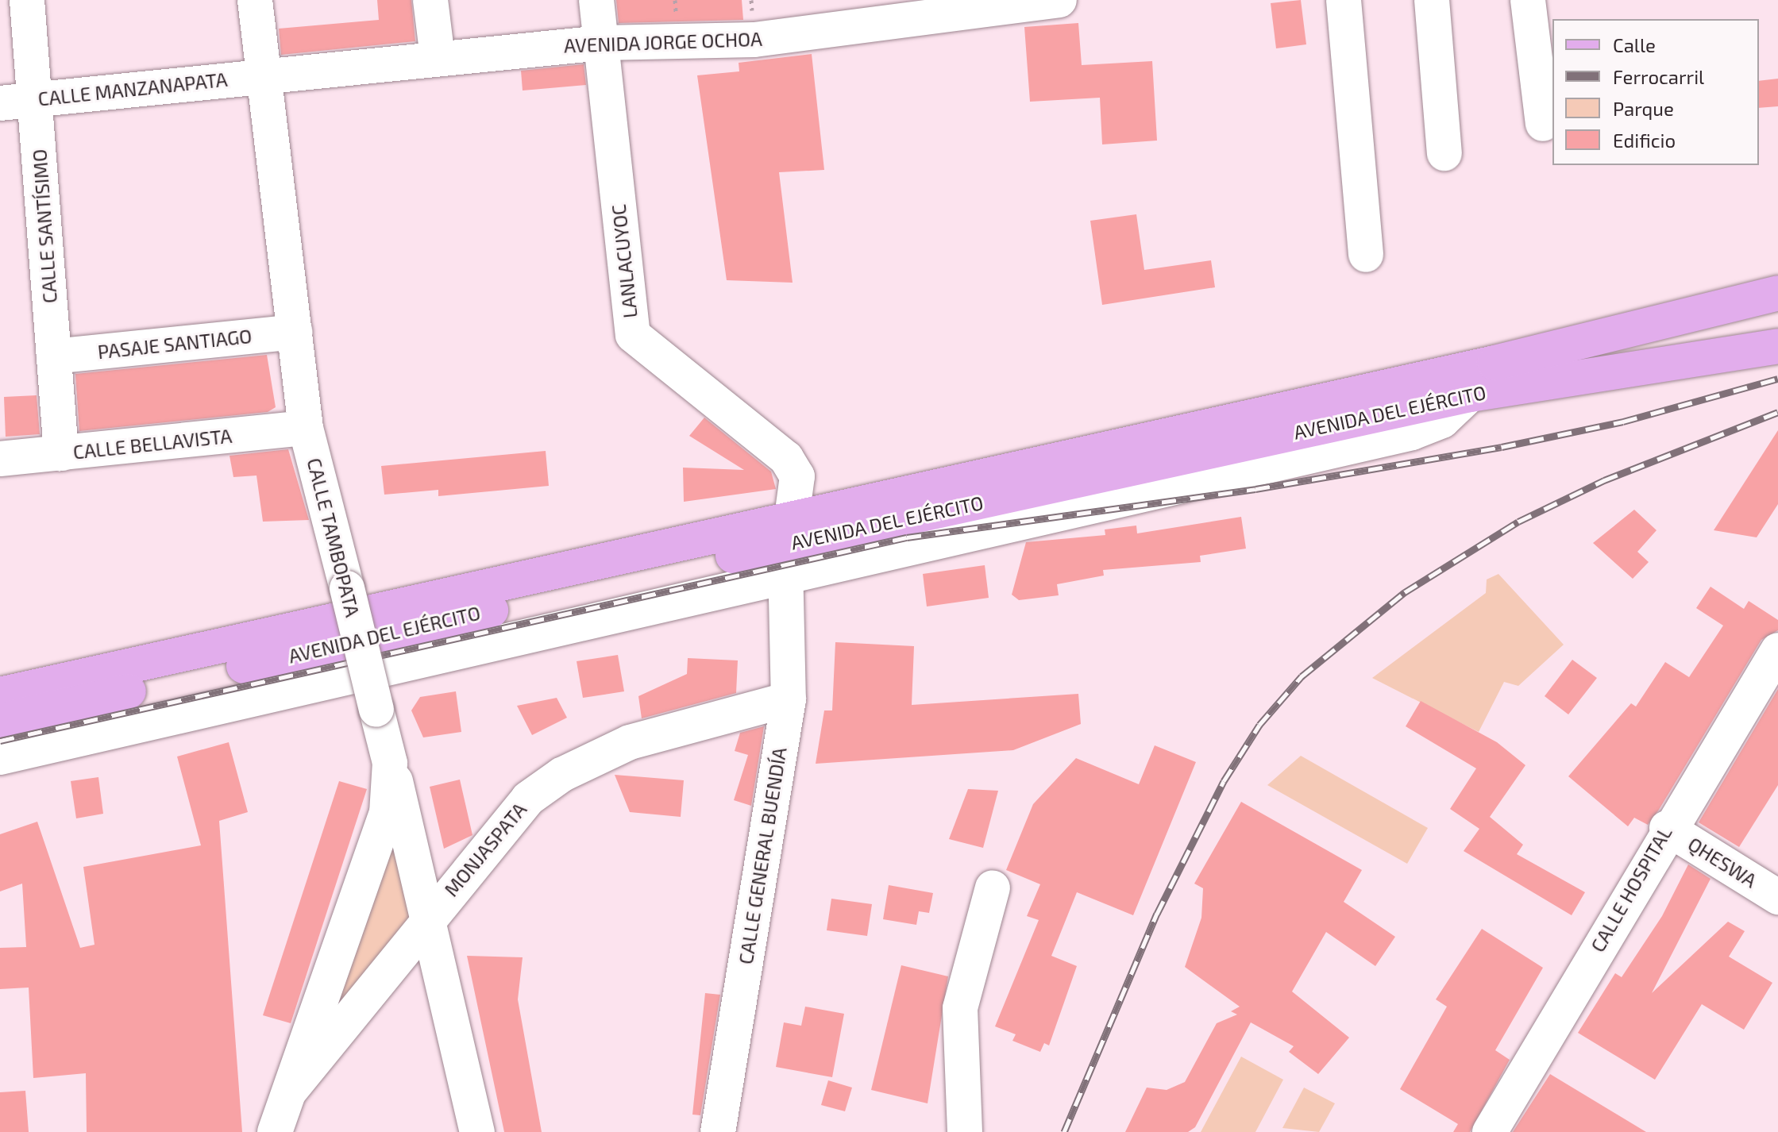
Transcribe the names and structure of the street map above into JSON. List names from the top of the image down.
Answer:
{
  "streets": {
    "main road": ["AVENIDA DEL EJÉRCITO"],
    "street": [
      "AVENIDA JORGE OCHOA",
      "CALLE MANZANAPATA",
      "CALLE SANTÍSIMO",
      "LANLACUYOC",
      "PASAJE SANTIAGO",
      "CALLE BELLAVISTA",
      "CALLE TAMBOPATA",
      "MONJASPATA",
      "CALLE GENERAL BUENDÍA",
      "QHESWA",
      "CALLE HOSPITAL"
    ]
  },
  "crossings": [
    ["AVENIDA JORGE OCHOA", "CALLE MANZANAPATA"],
    ["AVENIDA JORGE OCHOA", "LANLACUYOC"],
    ["AVENIDA JORGE OCHOA", "CALLE TAMBOPATA"],
    ["CALLE MANZANAPATA", "CALLE SANTÍSIMO"],
    ["CALLE MANZANAPATA", "CALLE TAMBOPATA"],
    ["CALLE SANTÍSIMO", "PASAJE SANTIAGO"],
    ["CALLE SANTÍSIMO", "CALLE BELLAVISTA"],
    ["LANLACUYOC", "AVENIDA DEL EJÉRCITO"],
    ["LANLACUYOC", "CALLE GENERAL BUENDÍA"],
    ["PASAJE SANTIAGO", "CALLE TAMBOPATA"],
    ["AVENIDA DEL EJÉRCITO", "CALLE GENERAL BUENDÍA"],
    ["CALLE BELLAVISTA", "CALLE TAMBOPATA"],
    ["CALLE TAMBOPATA", "MONJASPATA"],
    ["MONJASPATA", "CALLE GENERAL BUENDÍA"],
    ["QHESWA", "CALLE HOSPITAL"]
  ],
  "legend": [
    "Calle",
    "Ferrocarril",
    "Parque",
    "Edificio"
  ]
}
